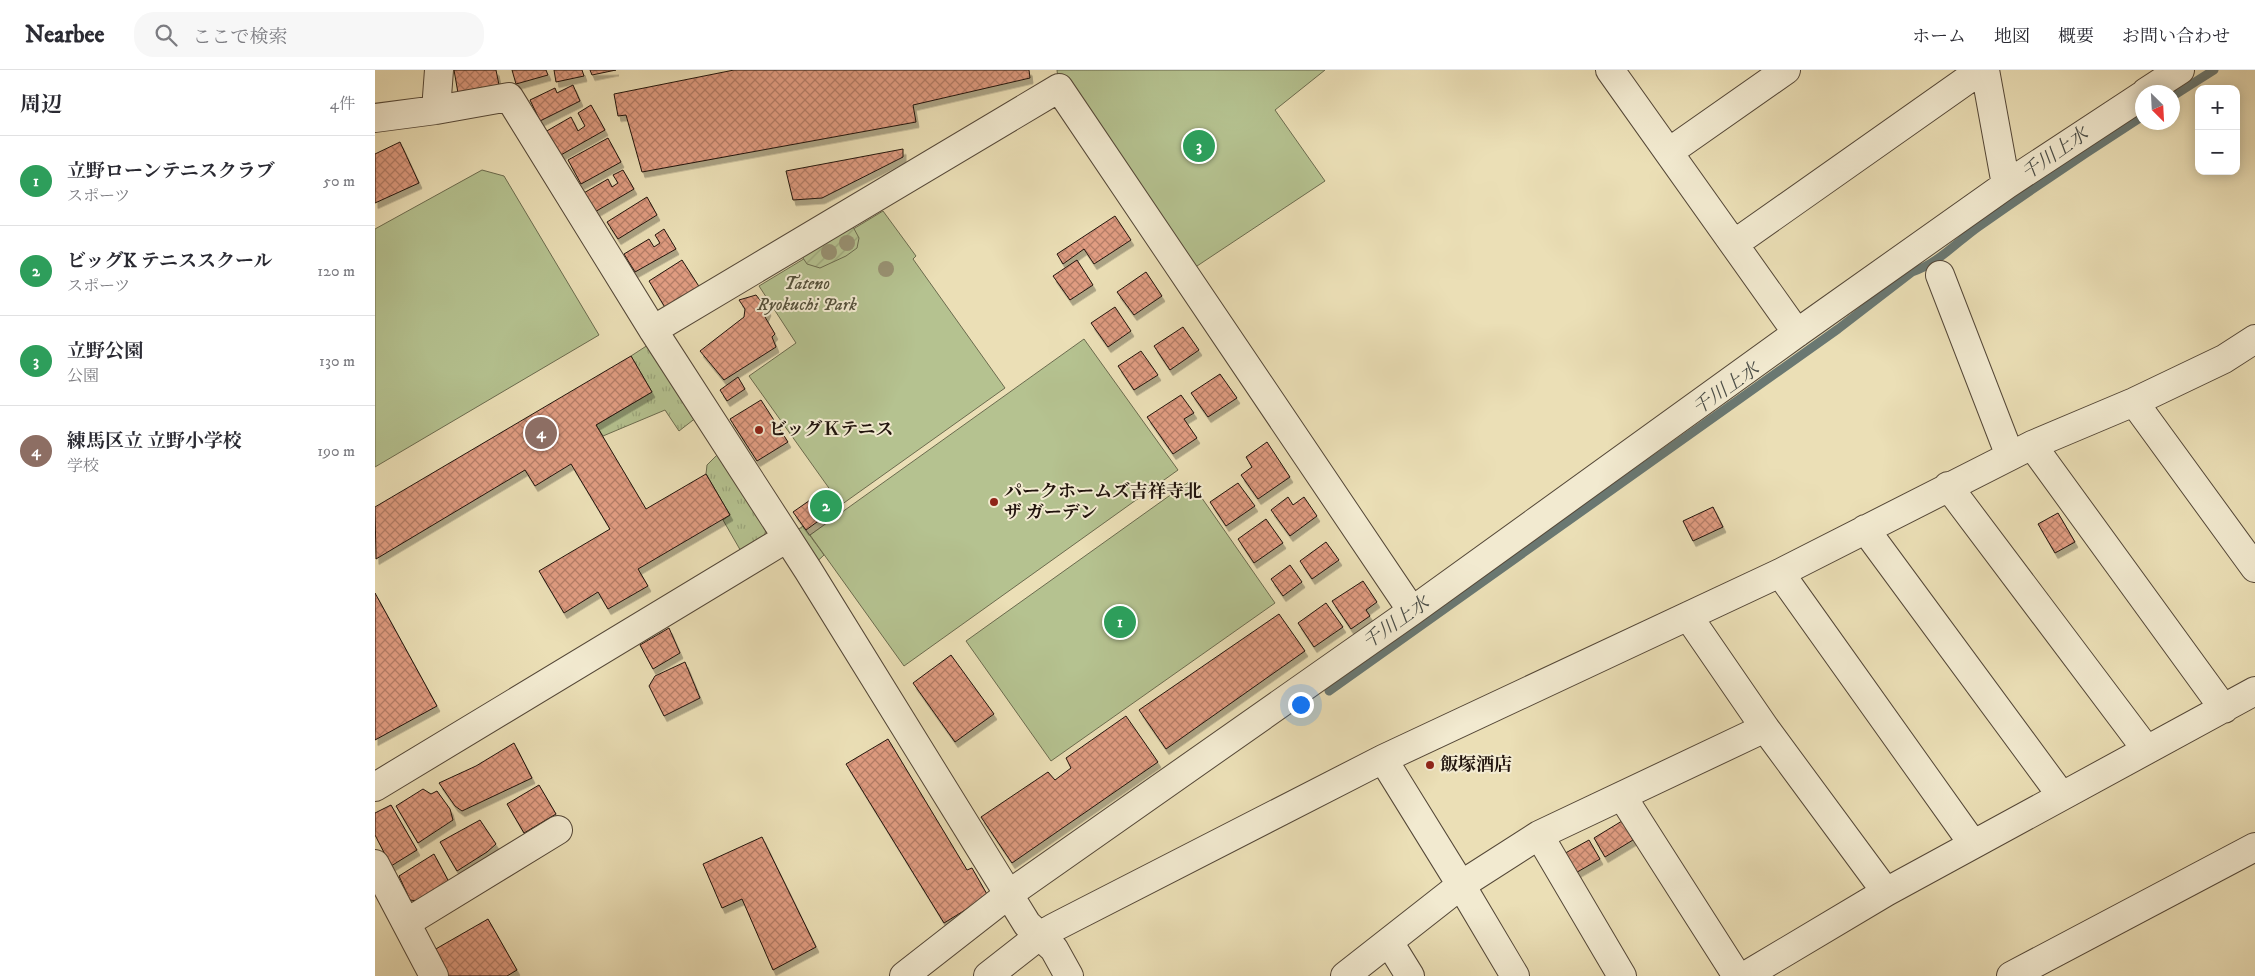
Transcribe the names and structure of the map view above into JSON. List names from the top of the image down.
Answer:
{
  "water": ["千川上水"],
  "parks": ["Tateno Ryokuchi Park"],
  "places": ["ビッグＫテニス", "パークホームズ吉祥寺北 ザ ガーデン", "飯塚酒店"],
  "north": "bottom right",
  "page": {
    "header": "Nearbee",
    "search": "ここで検索",
    "nav": [
      "ホーム",
      "地図",
      "概要",
      "お問い合わせ"
    ],
    "heading": ["周辺", "4件"],
    "map_buttons": ["+", "−"],
    "pins": [
      "3",
      "4",
      "2",
      "1"
    ],
    "list": [
      {
        "mark": "1",
        "name": "立野ローンテニスクラブ",
        "note": "スポーツ",
        "value": "50 m"
      },
      {
        "mark": "2",
        "name": "ビッグK テニススクール",
        "note": "スポーツ",
        "value": "120 m"
      },
      {
        "mark": "3",
        "name": "立野公園",
        "note": "公園",
        "value": "130 m"
      },
      {
        "mark": "4",
        "name": "練馬区立 立野小学校",
        "note": "学校",
        "value": "190 m"
      }
    ]
  }
}
